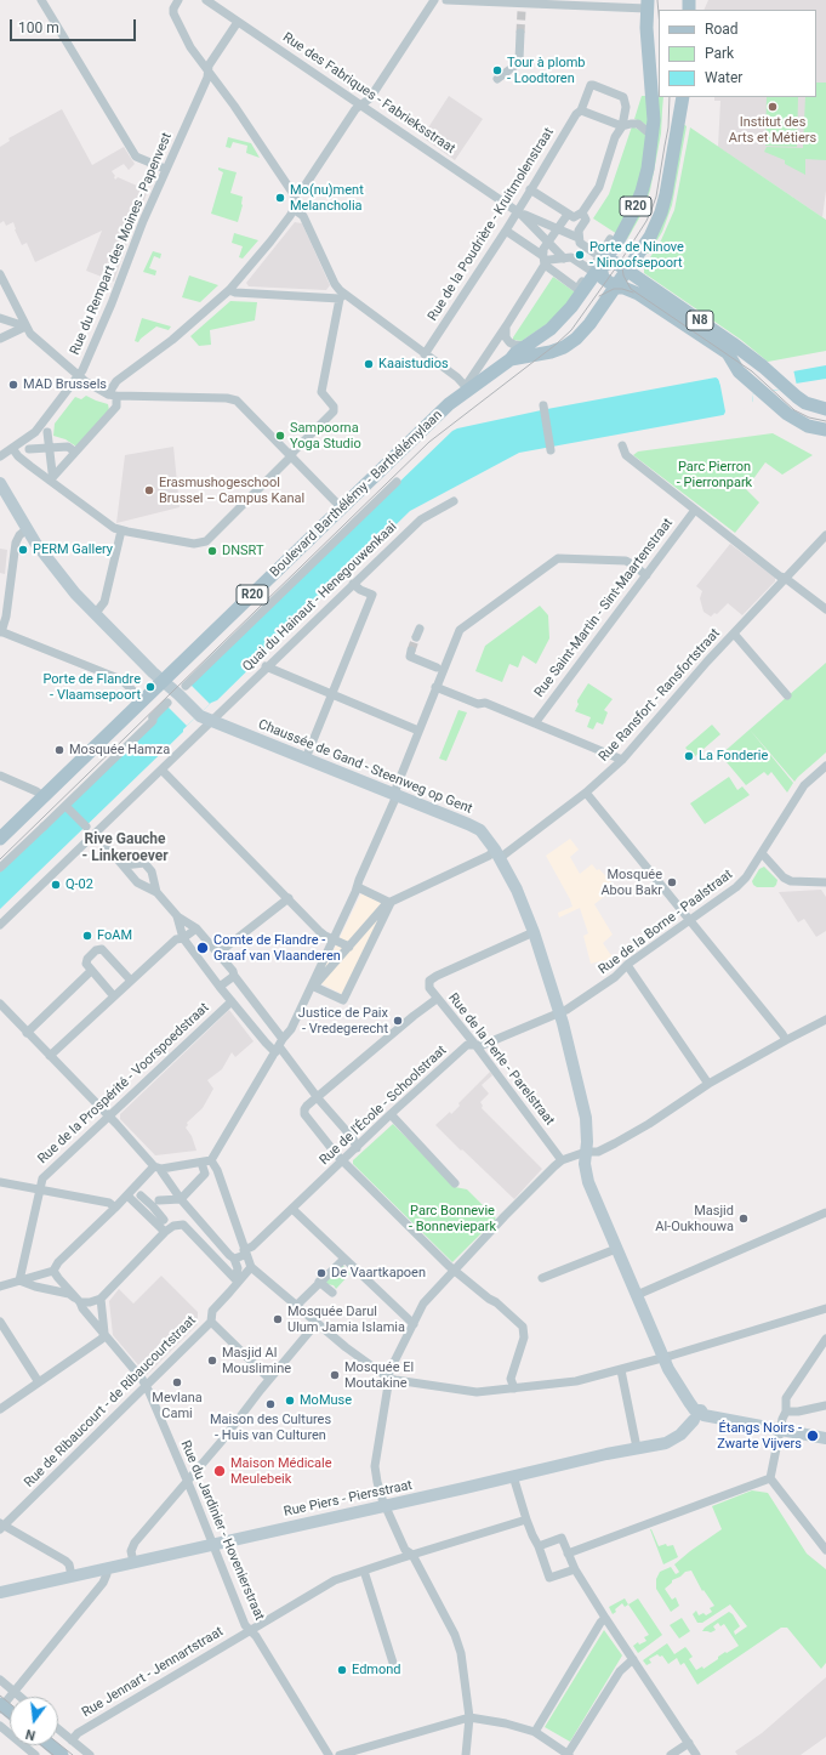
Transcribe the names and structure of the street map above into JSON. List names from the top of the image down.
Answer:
{
  "streets": {
    "main road": ["R20", "N8", "Boulevard Barthélémy - Barthélémylaan"],
    "street": [
      "Rue des Fabriques - Fabrieksstraat",
      "Rue de la Poudrière - Kruitmolenstraat",
      "Rue du Rempart des Moines - Papenvest",
      "Quai du Hainaut - Henegouwenkaai",
      "Rue Saint-Martin - Sint-Maartenstraat",
      "Rue Ransfort - Ransfortstraat",
      "Chaussée de Gand - Steenweg op Gent",
      "Rue de la Borne - Paalstraat",
      "Rue de la Perle - Parelstraat",
      "Rue de la Prospérité - Voorspoedstraat",
      "Rue de l'École - Schoolstraat",
      "Rue de Ribaucourt - de Ribaucourtstraat",
      "Rue Piers - Piersstraat",
      "Rue du Jardinier - Hovenierstraat",
      "Rue Jennart - Jennartstraat"
    ]
  },
  "crossings": [
    ["Rue des Fabriques - Fabrieksstraat", "Rue de la Poudrière - Kruitmolenstraat"],
    ["Rue des Fabriques - Fabrieksstraat", "Rue du Rempart des Moines - Papenvest"],
    ["R20", "N8"],
    ["R20", "Boulevard Barthélémy - Barthélémylaan"],
    ["R20", "Chaussée de Gand - Steenweg op Gent"],
    ["Boulevard Barthélémy - Barthélémylaan", "Chaussée de Gand - Steenweg op Gent"],
    ["Quai du Hainaut - Henegouwenkaai", "Chaussée de Gand - Steenweg op Gent"],
    ["Rue Ransfort - Ransfortstraat", "Chaussée de Gand - Steenweg op Gent"],
    ["Chaussée de Gand - Steenweg op Gent", "Rue de la Borne - Paalstraat"],
    ["Chaussée de Gand - Steenweg op Gent", "Rue de la Perle - Parelstraat"],
    ["Chaussée de Gand - Steenweg op Gent", "Rue de l'École - Schoolstraat"],
    ["Chaussée de Gand - Steenweg op Gent", "Rue Piers - Piersstraat"],
    ["Rue de la Borne - Paalstraat", "Rue de l'École - Schoolstraat"],
    ["Rue de la Perle - Parelstraat", "Rue de l'École - Schoolstraat"],
    ["Rue de Ribaucourt - de Ribaucourtstraat", "Rue du Jardinier - Hovenierstraat"],
    ["Rue Piers - Piersstraat", "Rue du Jardinier - Hovenierstraat"],
    ["Rue du Jardinier - Hovenierstraat", "Rue Jennart - Jennartstraat"]
  ],
  "districts": ["Rive Gauche - Linkeroever"],
  "parks": ["Parc Pierron - Pierronpark", "Parc Bonnevie - Bonneviepark"],
  "places": [
    "Tour à plomb - Loodtoren",
    "Institut des Arts et Métiers",
    "Mo(nu)ment Melancholia",
    "Porte de Ninove - Ninoofsepoort",
    "Kaaistudios",
    "MAD Brussels",
    "Sampoorna Yoga Studio",
    "Erasmushogeschool Brussel – Campus Kanal",
    "PERM Gallery",
    "DNSRT",
    "Porte de Flandre - Vlaamsepoort",
    "Mosquée Hamza",
    "La Fonderie",
    "Mosquée Abou Bakr",
    "Q-02",
    "FoAM",
    "Comte de Flandre - Graaf van Vlaanderen",
    "Justice de Paix - Vredegerecht",
    "Masjid Al-Oukhouwa",
    "De Vaartkapoen",
    "Mosquée Darul Ulum Jamia Islamia",
    "Masjid Al Mouslimine",
    "Mosquée El Moutakine",
    "Mevlana Cami",
    "MoMuse",
    "Maison des Cultures - Huis van Culturen",
    "Étangs Noirs - Zwarte Vijvers",
    "Maison Médicale Meulebeik",
    "Edmond"
  ],
  "legend": ["Road", "Park", "Water"],
  "scale_bar": "100 m",
  "north": "bottom"
}
